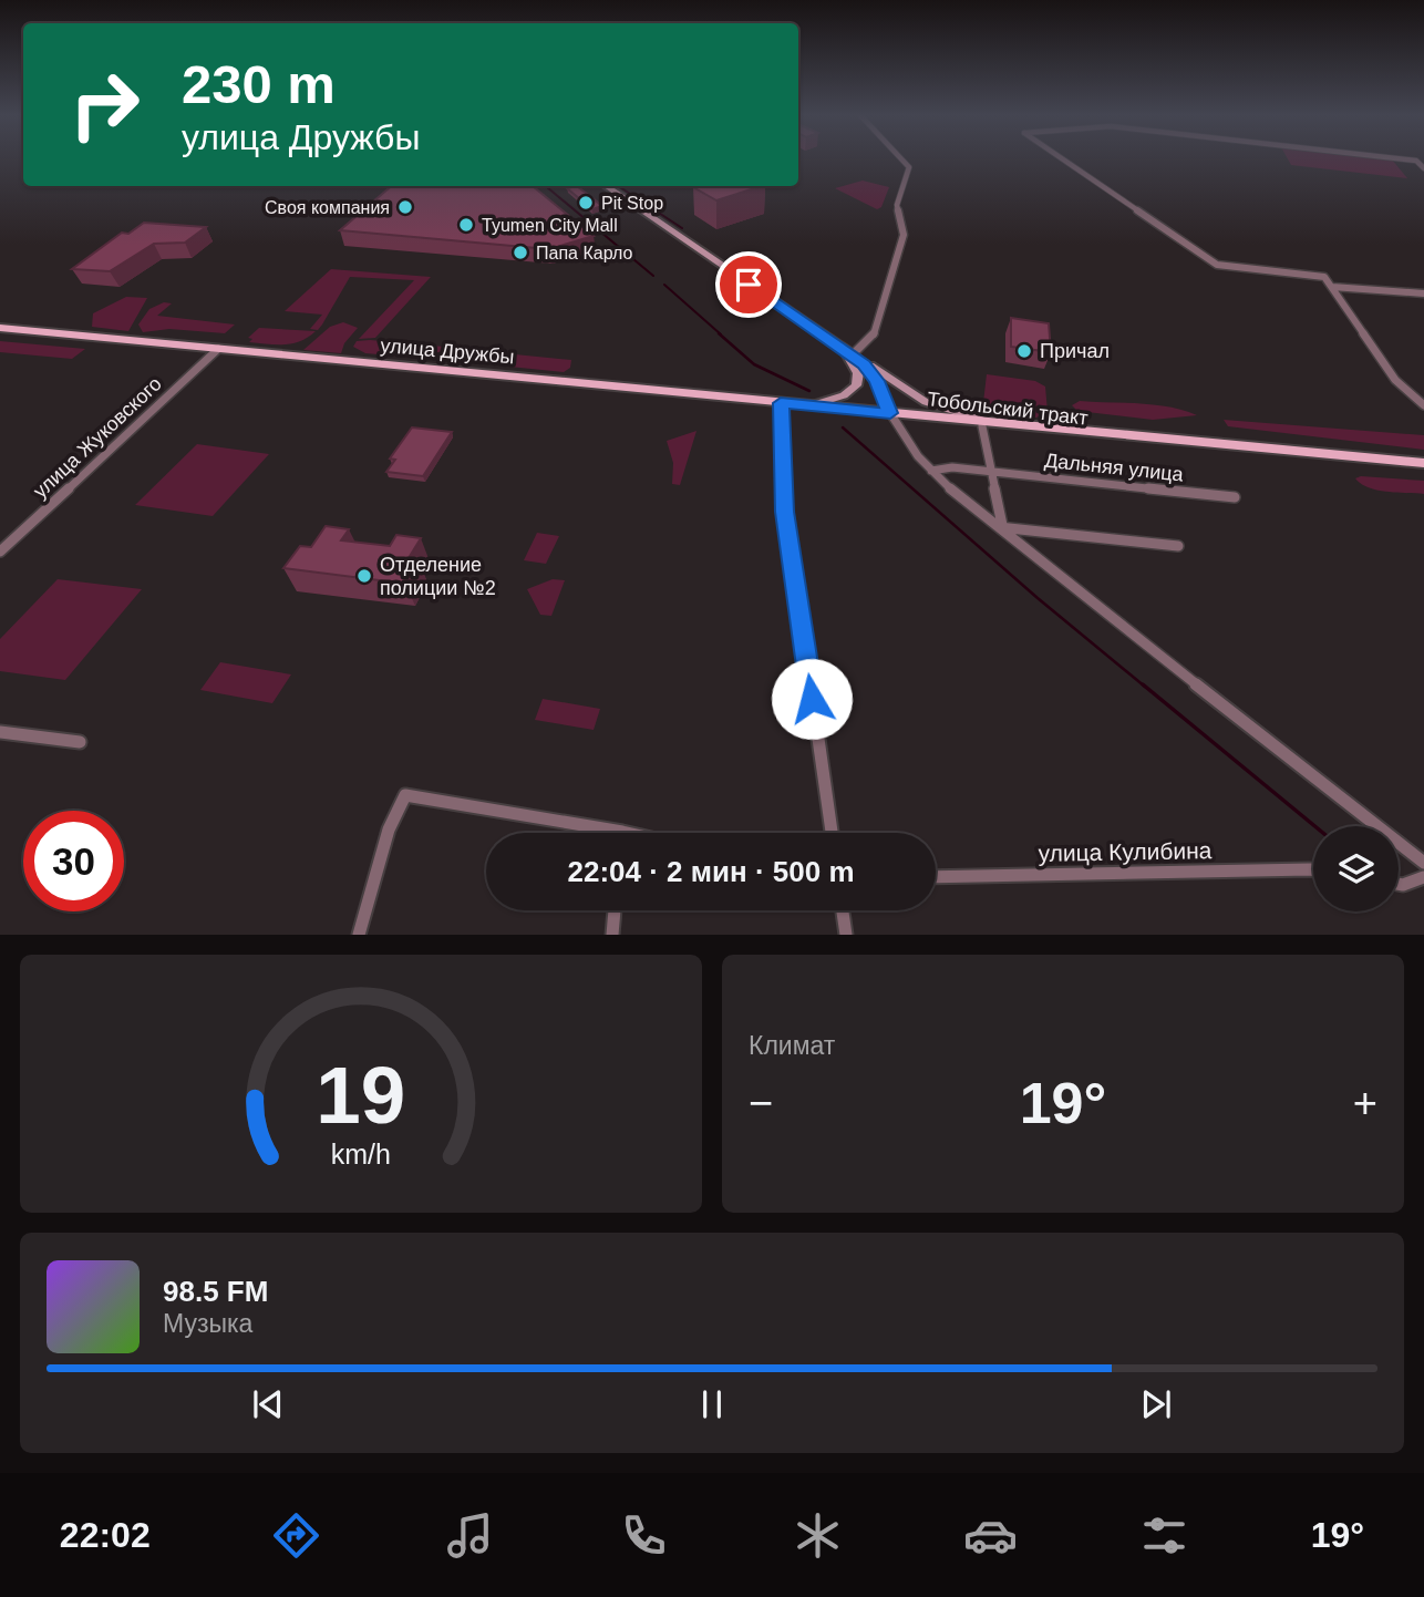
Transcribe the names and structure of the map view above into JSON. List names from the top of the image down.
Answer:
{
  "streets": {
    "main road": ["улица Дружбы", "Тобольский тракт"],
    "street": ["улица Жуковского", "Дальняя улица", "улица Кулибина"]
  },
  "crossings": [
    ["улица Дружбы", "Тобольский тракт"],
    ["улица Дружбы", "улица Жуковского"]
  ],
  "places": [
    "Pit Stop",
    "Своя компания",
    "Tyumen City Mall",
    "Папа Карло",
    "Причал",
    "Отделение полиции №2"
  ],
  "page": {
    "turn": ["230 m", "улица Дружбы"],
    "limit": "30",
    "trip": "22:04 · 2 мин · 500 m",
    "tile": "Климат",
    "heat": ["−", "19°", "+"],
    "song": ["98.5 FM", "Музыка"],
    "tabs": ["22:02", "19°"],
    "gauge": ["19", "km/h"]
  }
}
